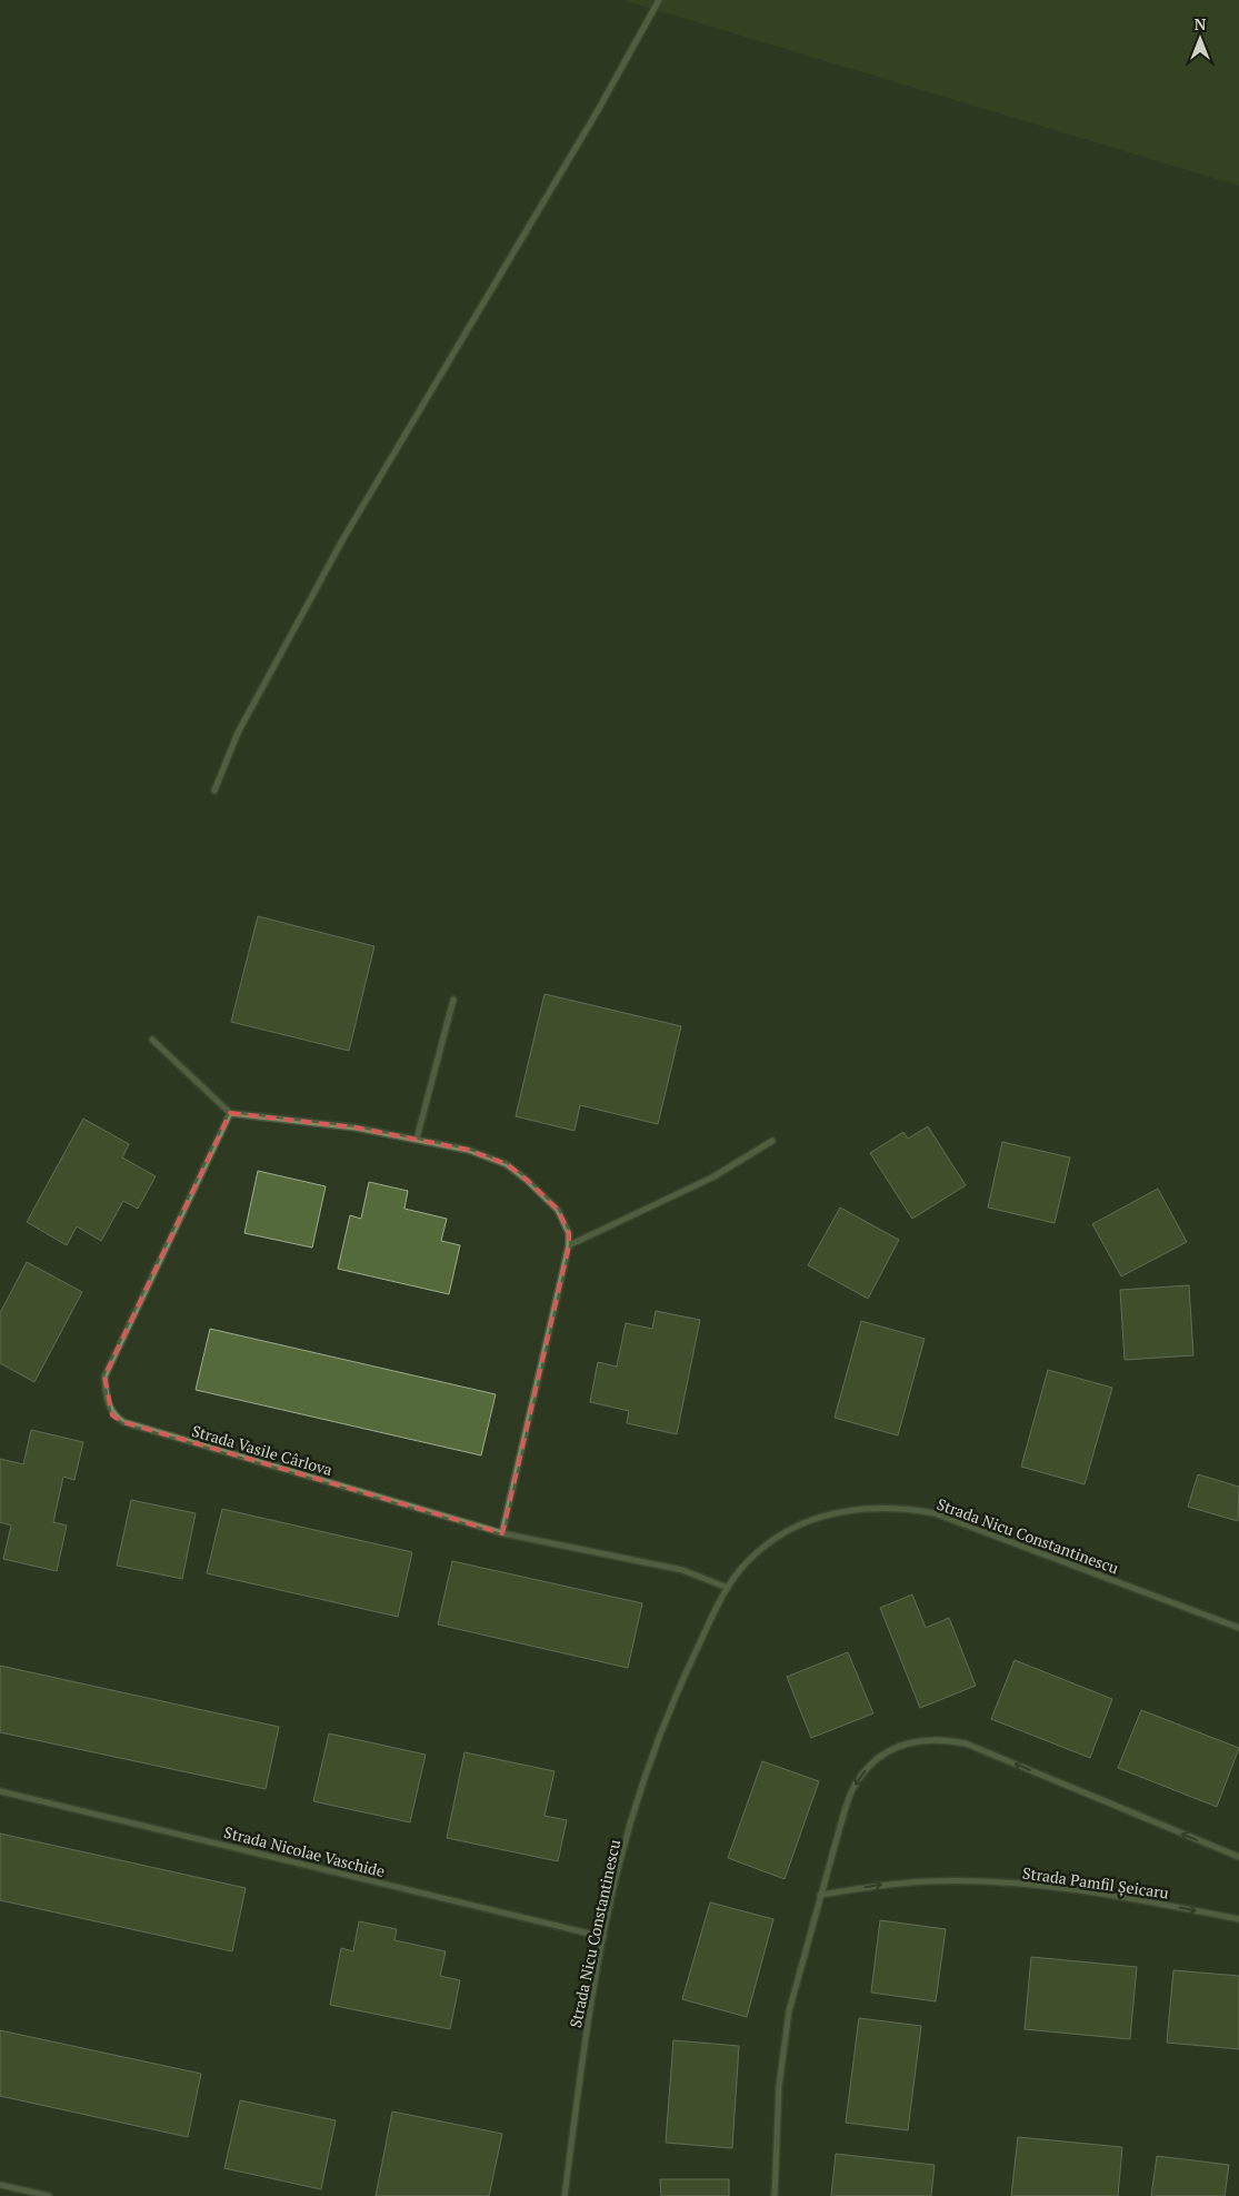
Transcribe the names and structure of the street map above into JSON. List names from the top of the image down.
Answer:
{
  "streets": {
    "street": [
      "Strada Vasile Cârlova",
      "Strada Nicu Constantinescu",
      "Strada Nicolae Vaschide",
      "Strada Pamfil Șeicaru"
    ]
  },
  "crossings": [
    ["Strada Vasile Cârlova", "Strada Nicu Constantinescu"],
    ["Strada Nicu Constantinescu", "Strada Nicolae Vaschide"]
  ],
  "one_way": ["Strada Pamfil Șeicaru"],
  "north": "top"
}
